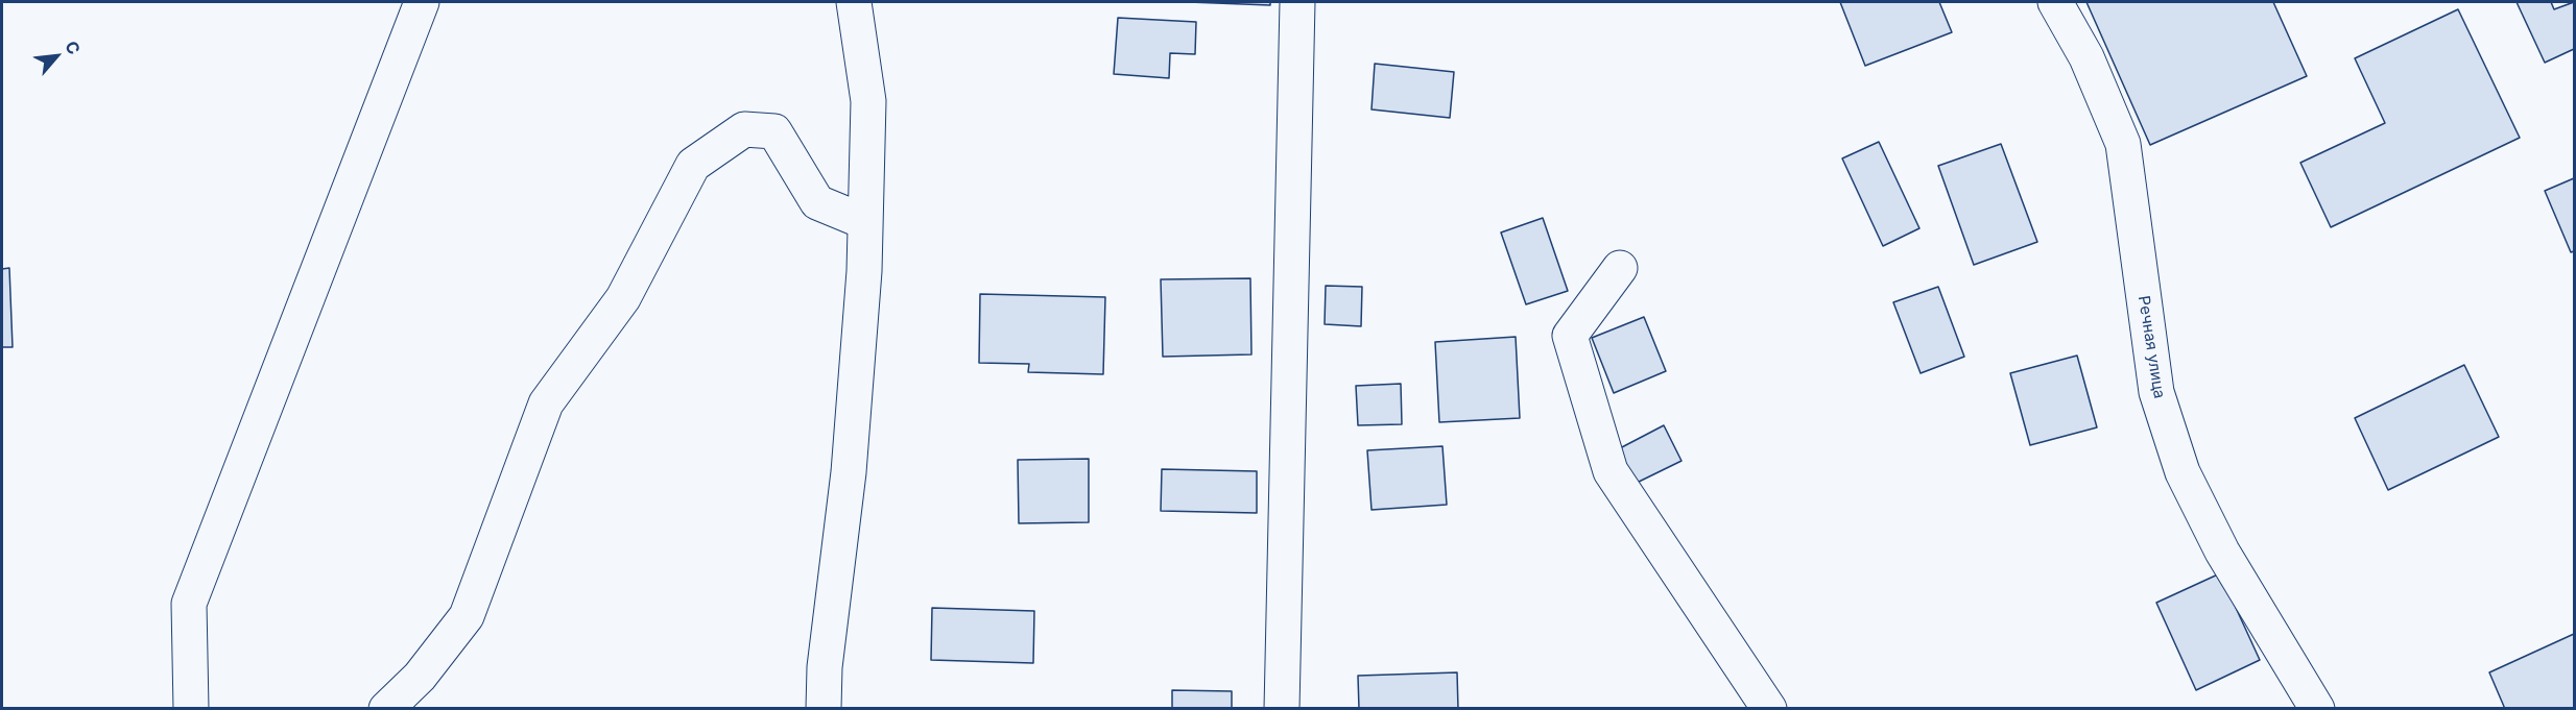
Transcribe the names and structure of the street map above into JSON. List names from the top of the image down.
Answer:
{
  "streets": {
    "street": ["Речная улица"]
  },
  "north": "top right"
}
